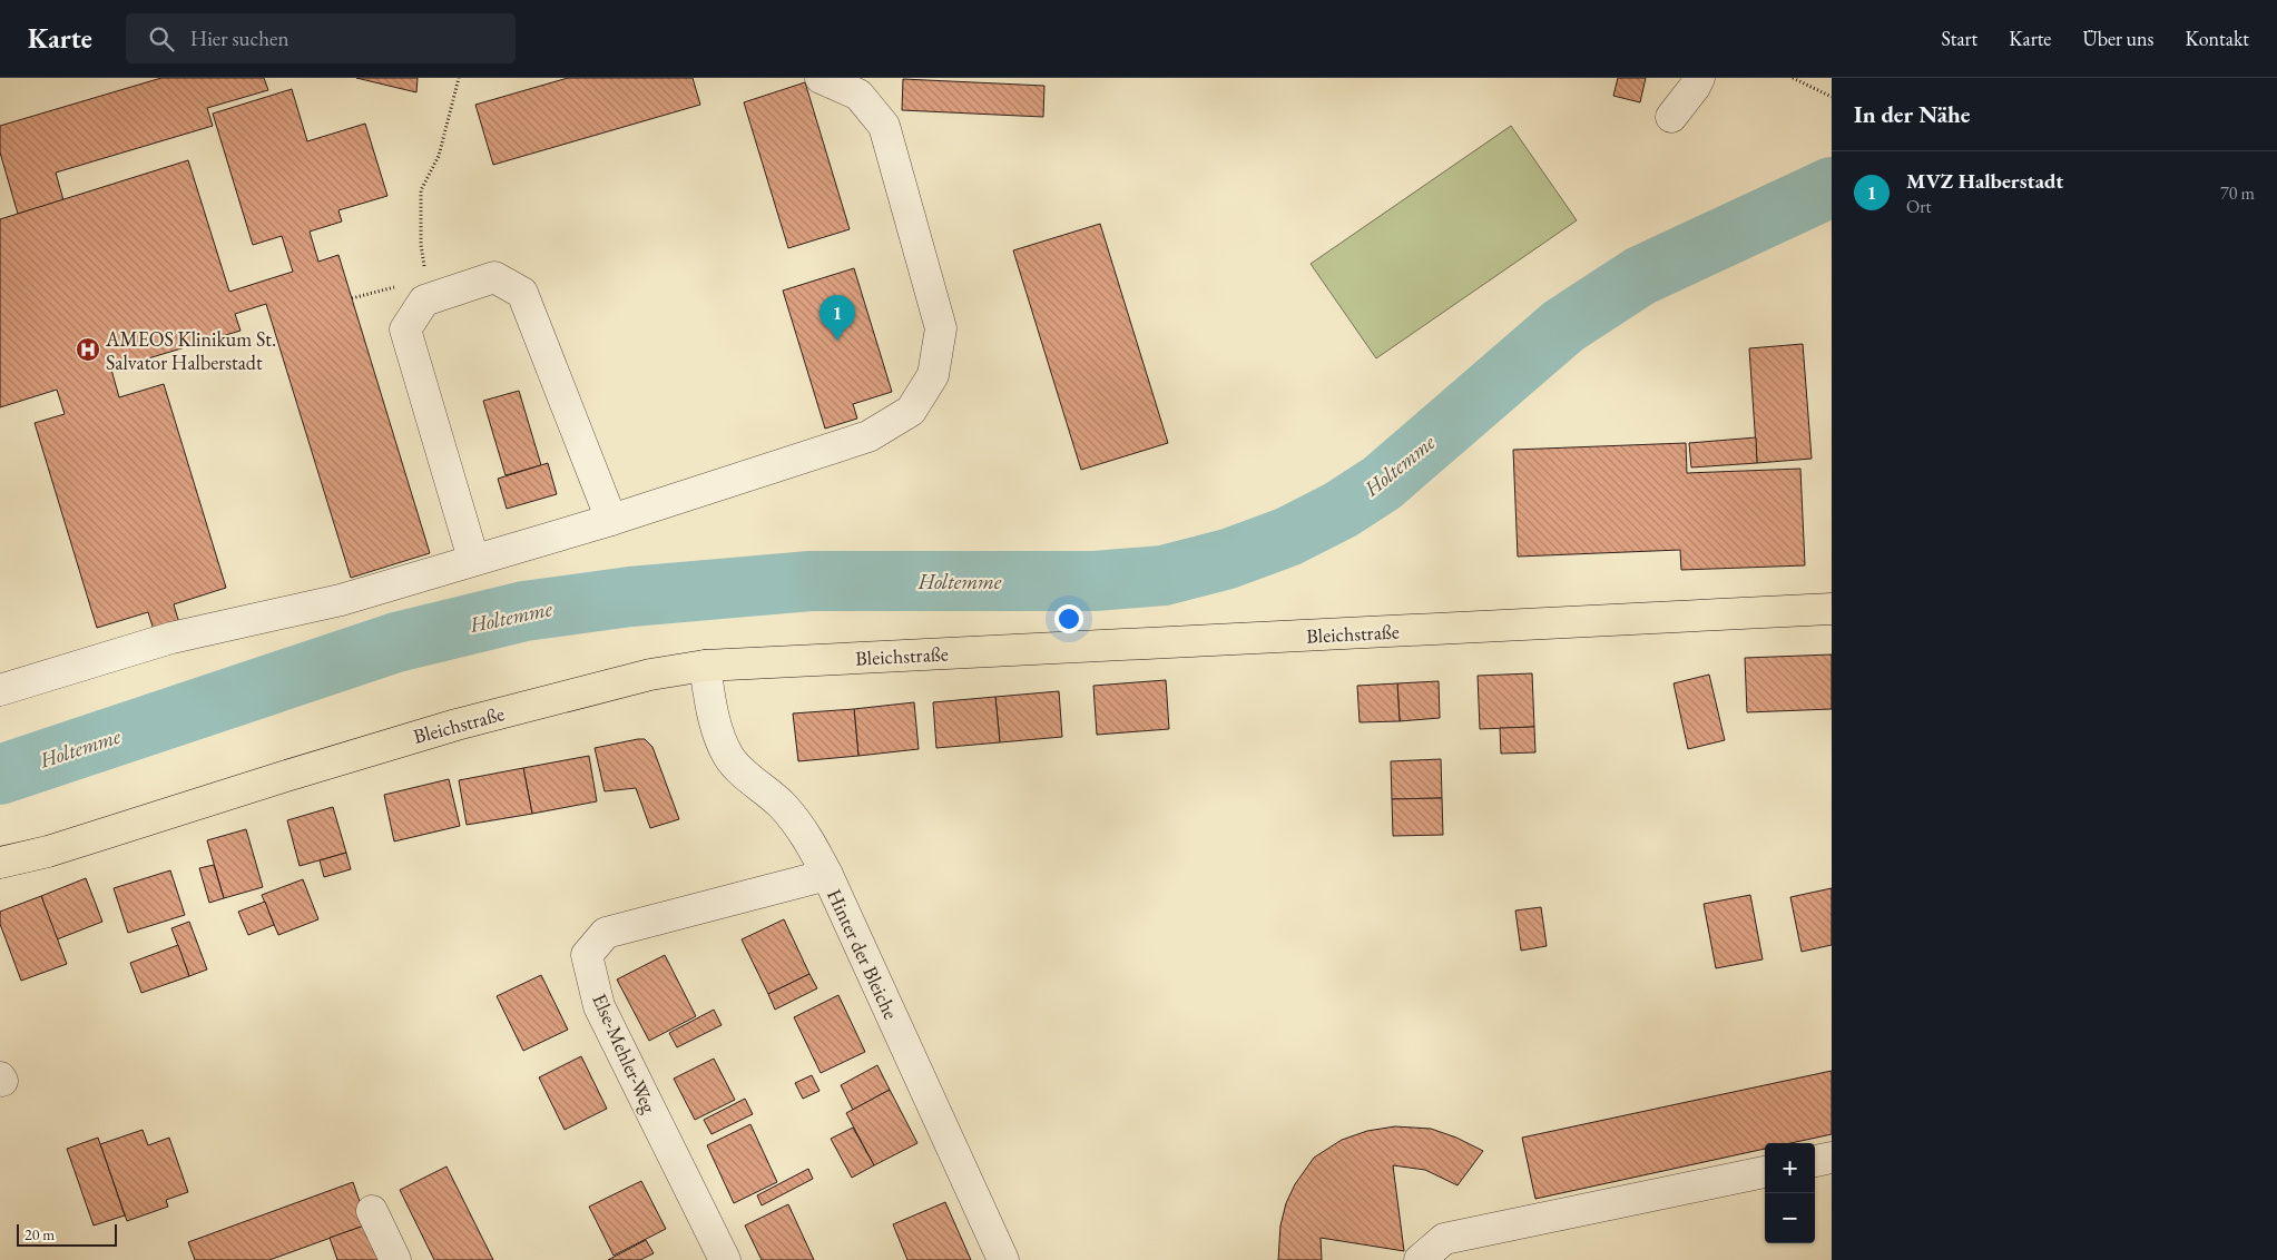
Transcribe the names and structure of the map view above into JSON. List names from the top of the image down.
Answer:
{
  "streets": {
    "main road": ["Bleichstraße"],
    "street": ["Hinter der Bleiche", "Else-Mehler-Weg"]
  },
  "crossings": [
    ["Bleichstraße", "Hinter der Bleiche"],
    ["Hinter der Bleiche", "Else-Mehler-Weg"]
  ],
  "water": ["Holtemme"],
  "places": {
    "hospital": ["AMEOS Klinikum St. Salvator Halberstadt"]
  },
  "scale_bar": "20 m",
  "page": {
    "header": "Karte",
    "search": "Hier suchen",
    "nav": [
      "Start",
      "Karte",
      "Über uns",
      "Kontakt"
    ],
    "heading": "In der Nähe",
    "list": [
      {
        "mark": "1",
        "name": "MVZ Halberstadt",
        "note": "Ort",
        "value": "70 m"
      }
    ],
    "pins": "1",
    "map_buttons": ["+", "−"],
    "scale": "20 m"
  }
}
